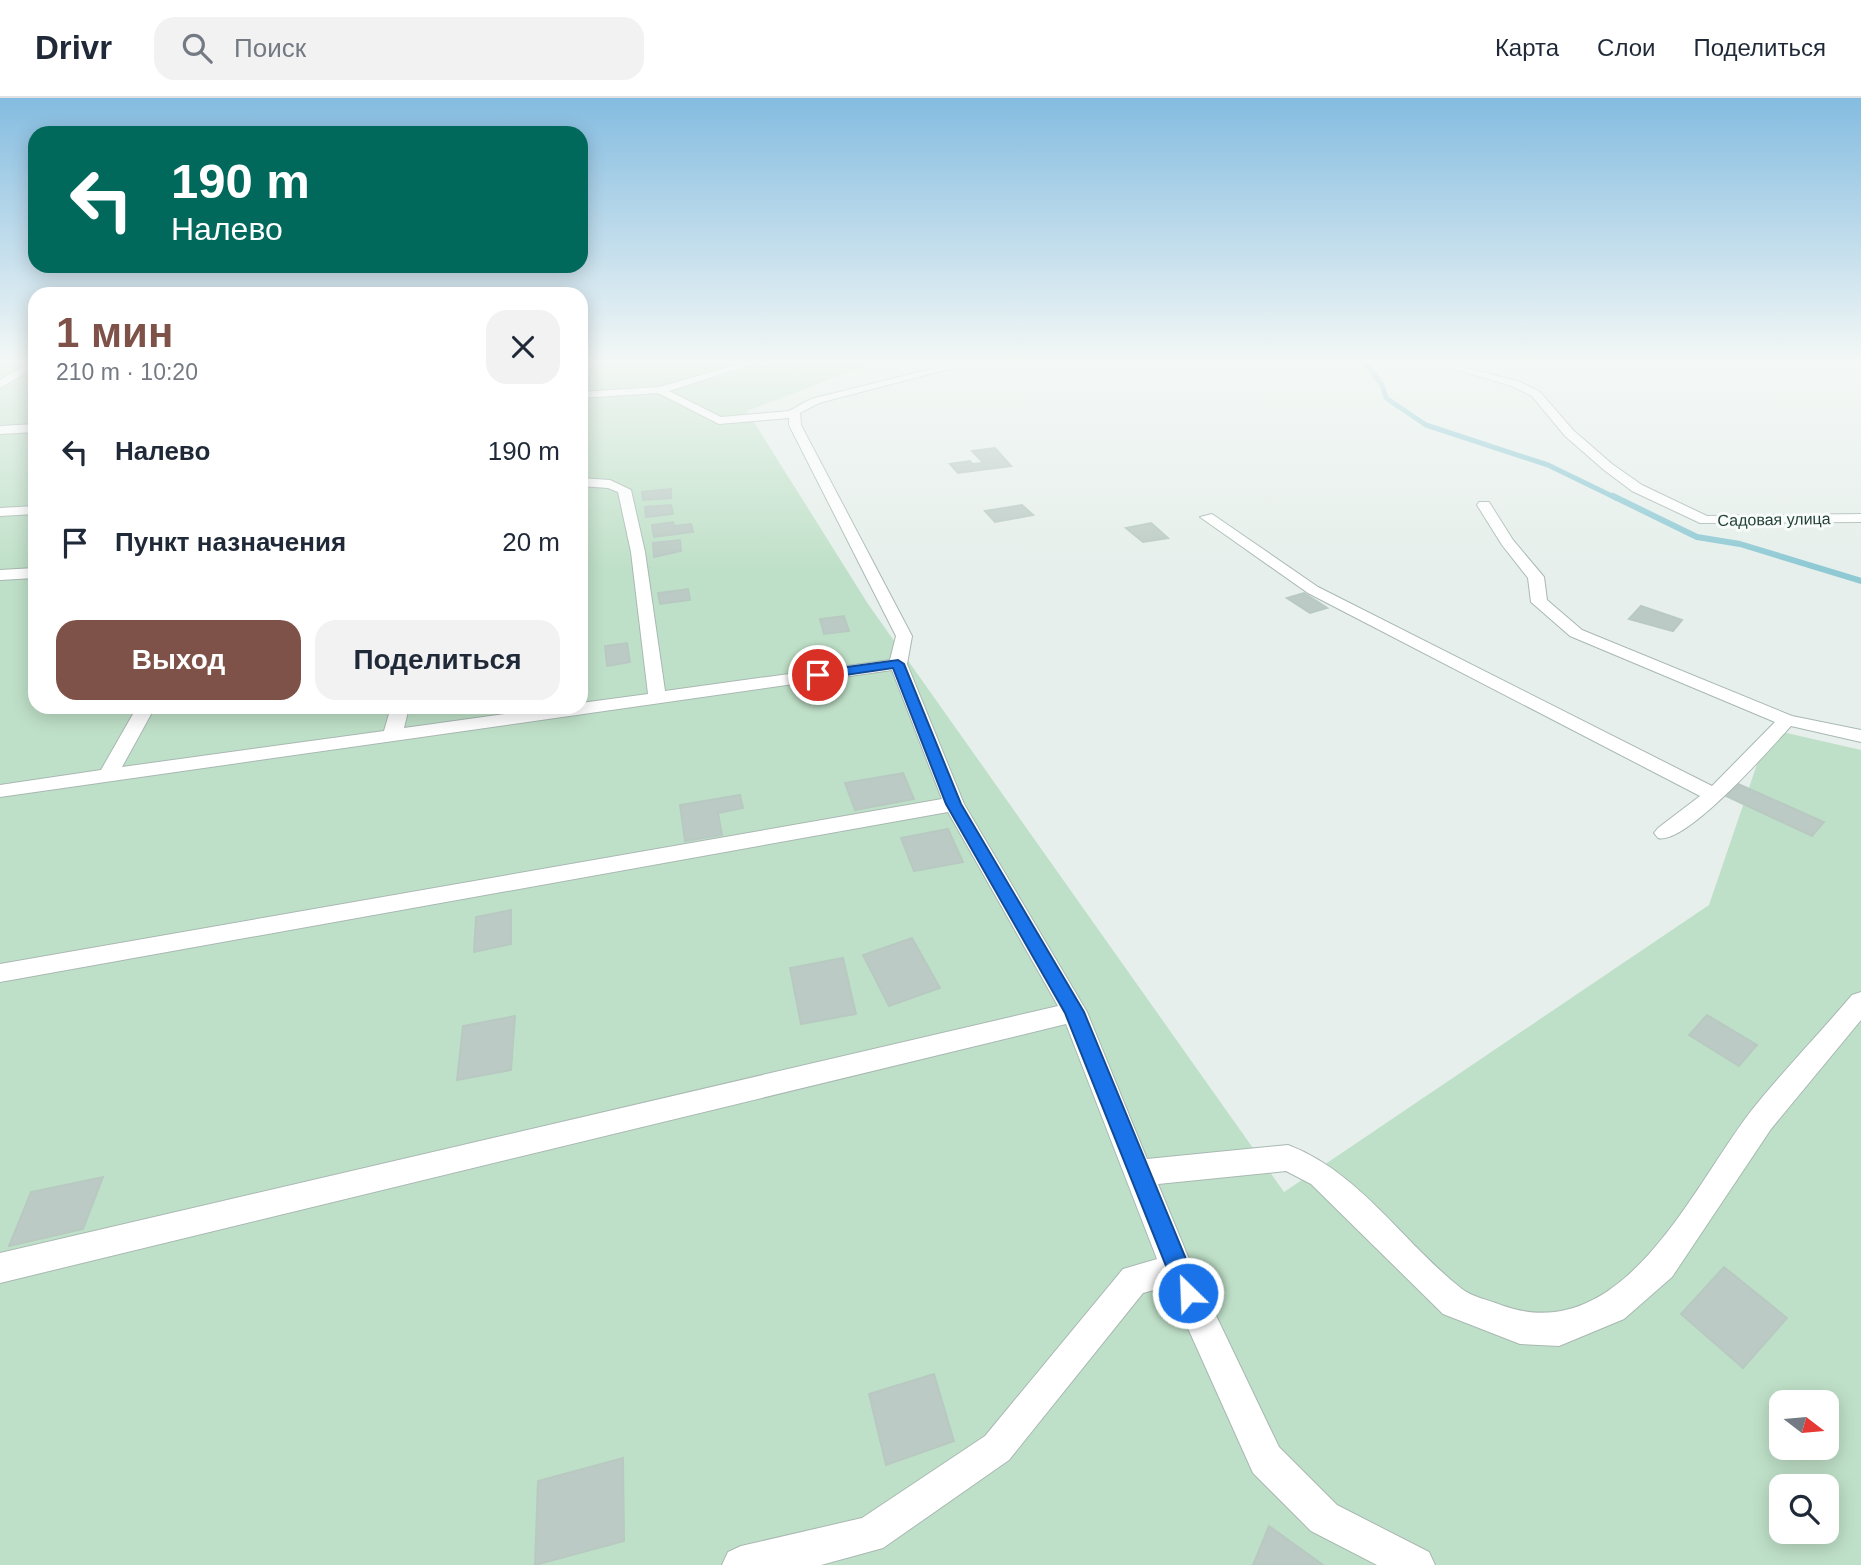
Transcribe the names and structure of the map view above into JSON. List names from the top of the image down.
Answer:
{
  "streets": {
    "street": ["Садовая улица"]
  },
  "north": "right",
  "page": {
    "header": "Drivr",
    "search": "Поиск",
    "nav": ["Карта", "Слои", "Поделиться"],
    "turn": ["190 m", "Налево"],
    "heading": ["1 мин", "210 m · 10:20"],
    "list": [
      {
        "name": "Налево",
        "value": "190 m"
      },
      {
        "name": "Пункт назначения",
        "value": "20 m"
      }
    ],
    "buttons": ["Выход", "Поделиться"]
  }
}
